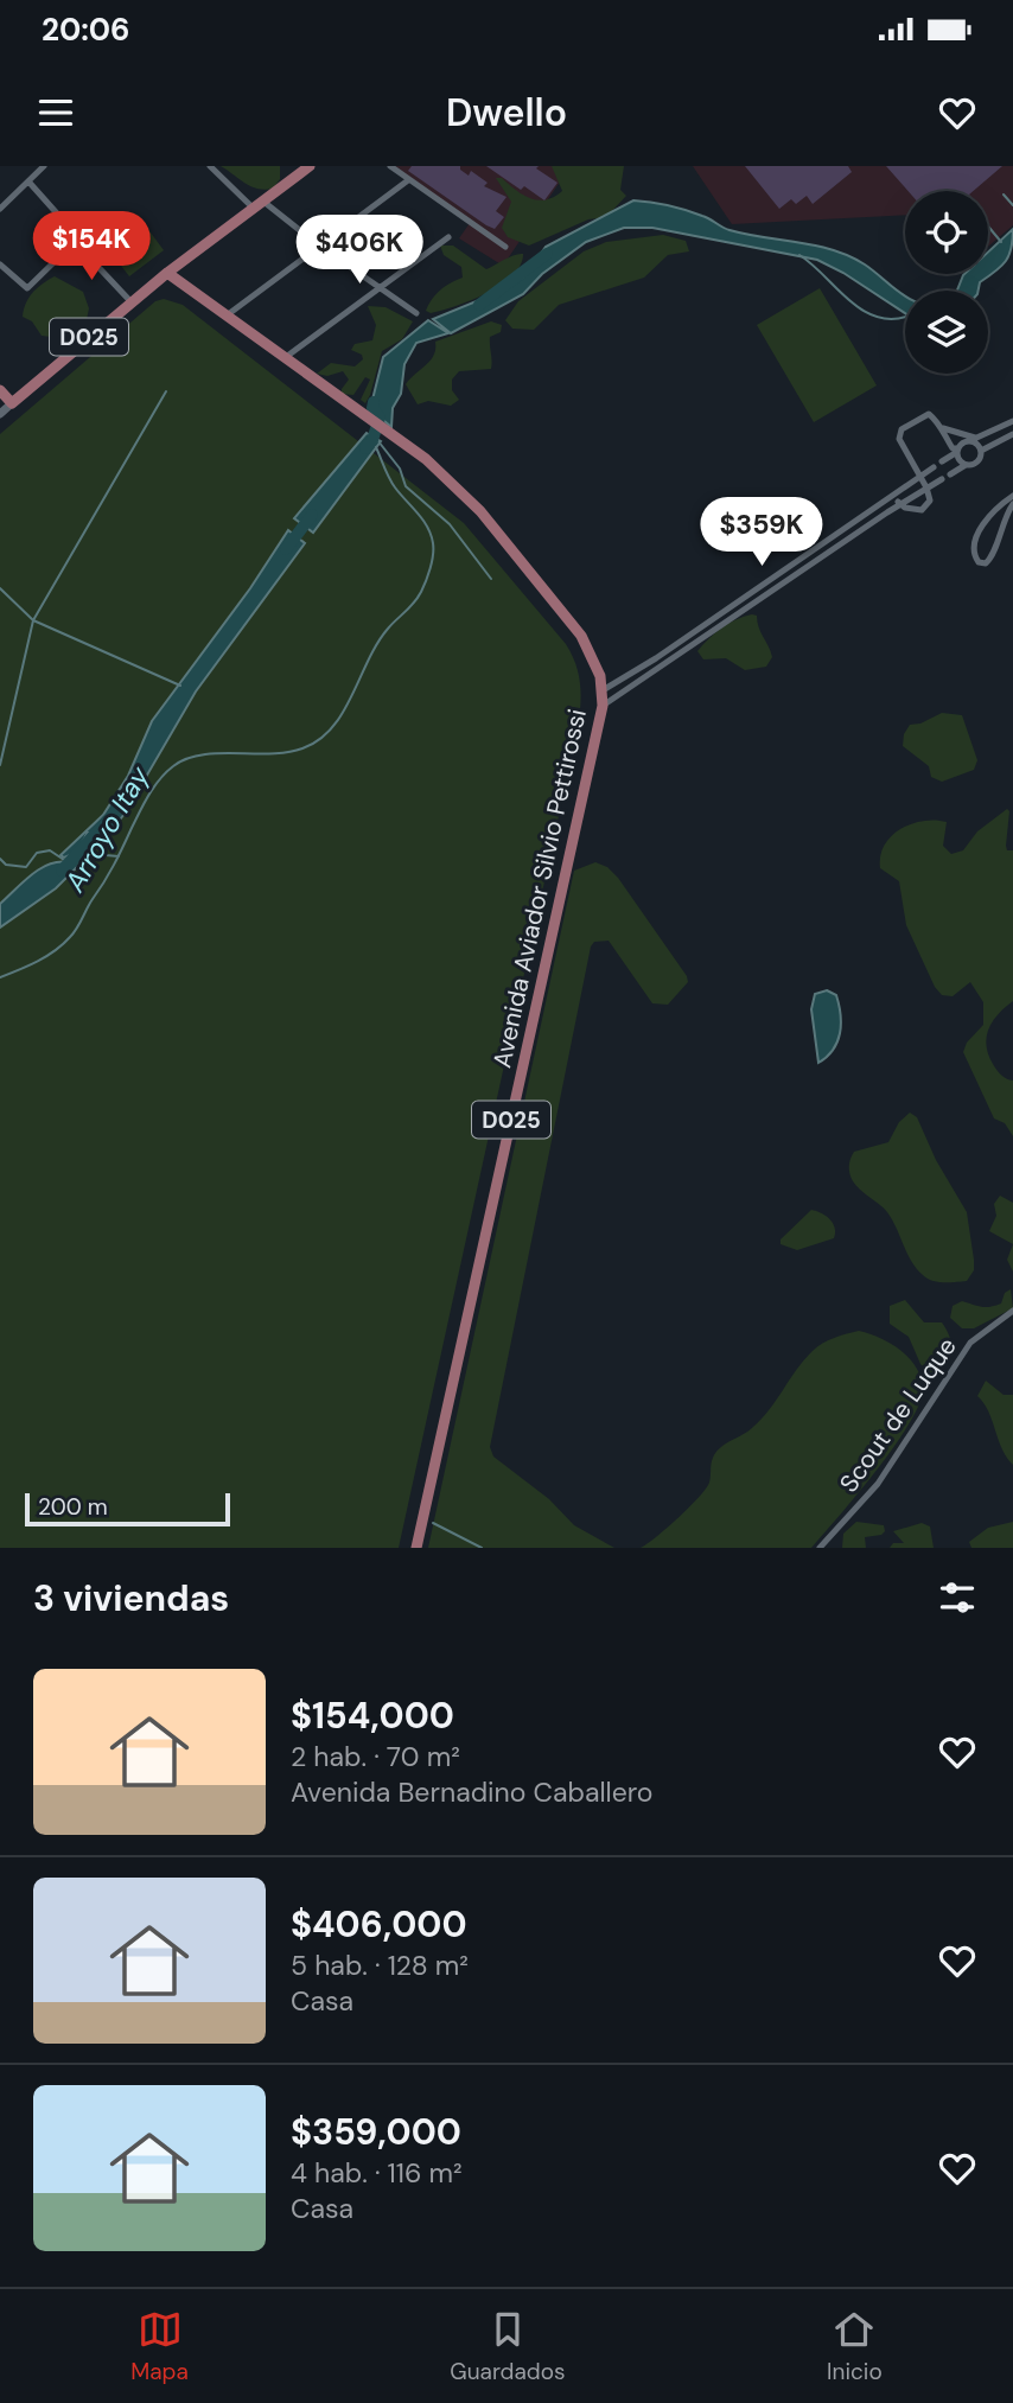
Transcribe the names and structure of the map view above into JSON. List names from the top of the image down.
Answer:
{
  "streets": {
    "main road": ["D025", "Avenida Aviador Silvio Pettirossi"],
    "street": ["Scout de Luque"]
  },
  "crossings": [
    ["D025", "Avenida Aviador Silvio Pettirossi"]
  ],
  "water": ["Arroyo Itay"],
  "scale_bar": "200 m",
  "page": {
    "status": "20:06",
    "header": "Dwello",
    "price": ["$154K", "$406K", "$359K"],
    "scale": "200 m",
    "heading": "3 viviendas",
    "list": [
      {
        "name": "$154,000",
        "note": "2 hab. · 70 m² · Avenida Bernadino Caballero"
      },
      {
        "name": "$406,000",
        "note": "5 hab. · 128 m² · Casa"
      },
      {
        "name": "$359,000",
        "note": "4 hab. · 116 m² · Casa"
      }
    ],
    "tabs": ["Mapa", "Guardados", "Inicio"]
  }
}
